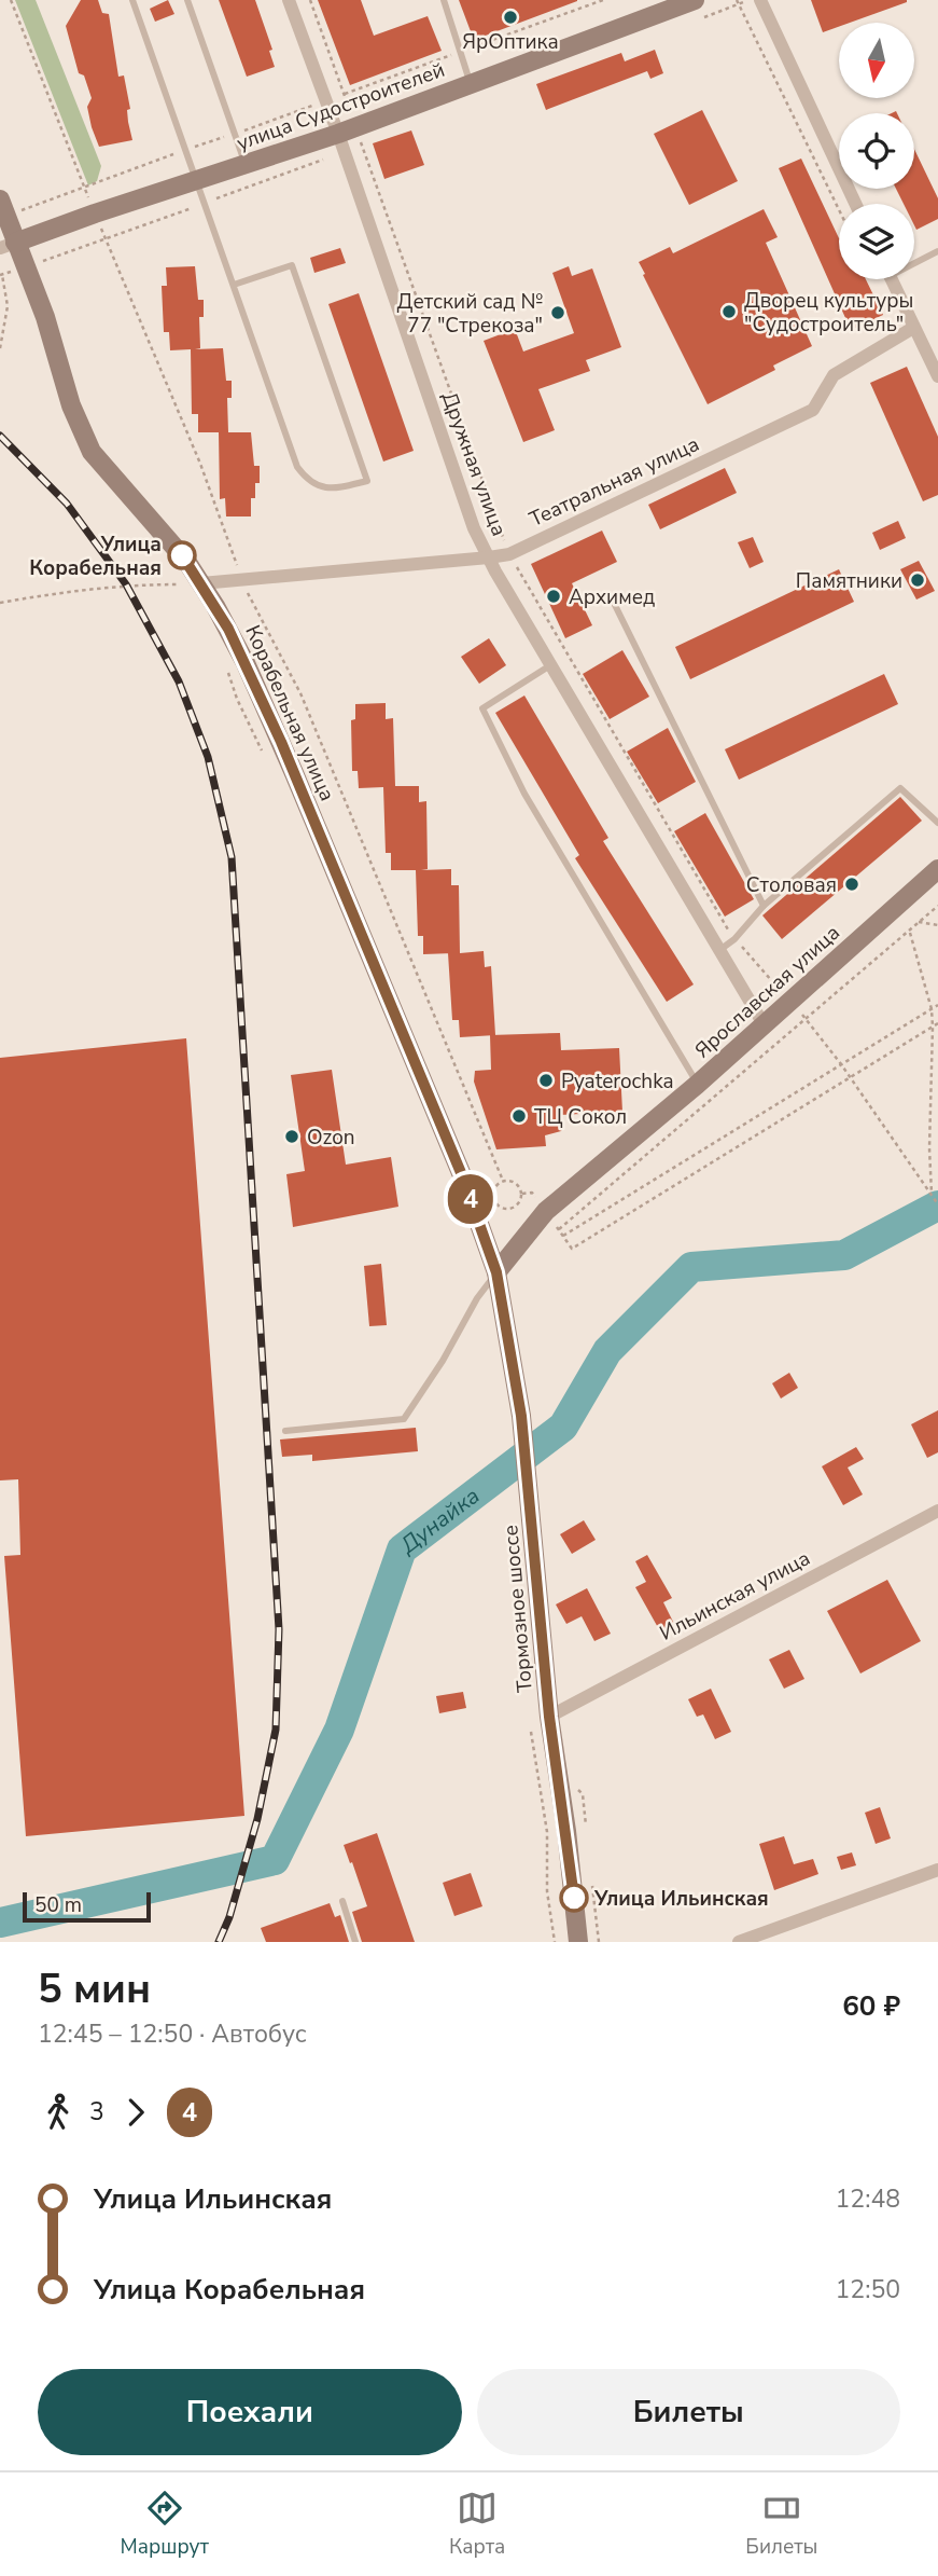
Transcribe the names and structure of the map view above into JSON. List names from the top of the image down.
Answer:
{
  "streets": {
    "street": [
      "улица Судостроителей",
      "Дружная улица",
      "Театральная улица",
      "Корабельная улица",
      "Ярославская улица",
      "Ильинская улица",
      "Тормозное шоссе"
    ]
  },
  "crossings": [
    ["улица Судостроителей", "Дружная улица"],
    ["улица Судостроителей", "Корабельная улица"],
    ["Дружная улица", "Театральная улица"],
    ["Дружная улица", "Ярославская улица"],
    ["Театральная улица", "Корабельная улица"],
    ["Корабельная улица", "Ярославская улица"],
    ["Корабельная улица", "Тормозное шоссе"],
    ["Ярославская улица", "Тормозное шоссе"],
    ["Ильинская улица", "Тормозное шоссе"]
  ],
  "water": ["Дунайка"],
  "places": [
    "ЯрОптика",
    "Дворец культуры \"Судостроитель\"",
    "Детский сад № 77 \"Стрекоза\"",
    "Улица Корабельная",
    "Памятники",
    "Архимед",
    "Столовая",
    "Pyaterochka",
    "ТЦ Сокол",
    "Ozon",
    "Улица Ильинская"
  ],
  "lines": ["bus line 4"],
  "scale_bar": "50 m",
  "north": "bottom",
  "page": {
    "on_map": "4",
    "scale": "50 m",
    "heading": ["5 мин", "12:45 – 12:50 · Автобус", "60 ₽"],
    "legs": ["3", "4"],
    "list": [
      {
        "name": "Улица Ильинская",
        "value": "12:48"
      },
      {
        "name": "Улица Корабельная",
        "value": "12:50"
      }
    ],
    "buttons": ["Поехали", "Билеты"],
    "tabs": ["Маршрут", "Карта", "Билеты"]
  }
}
